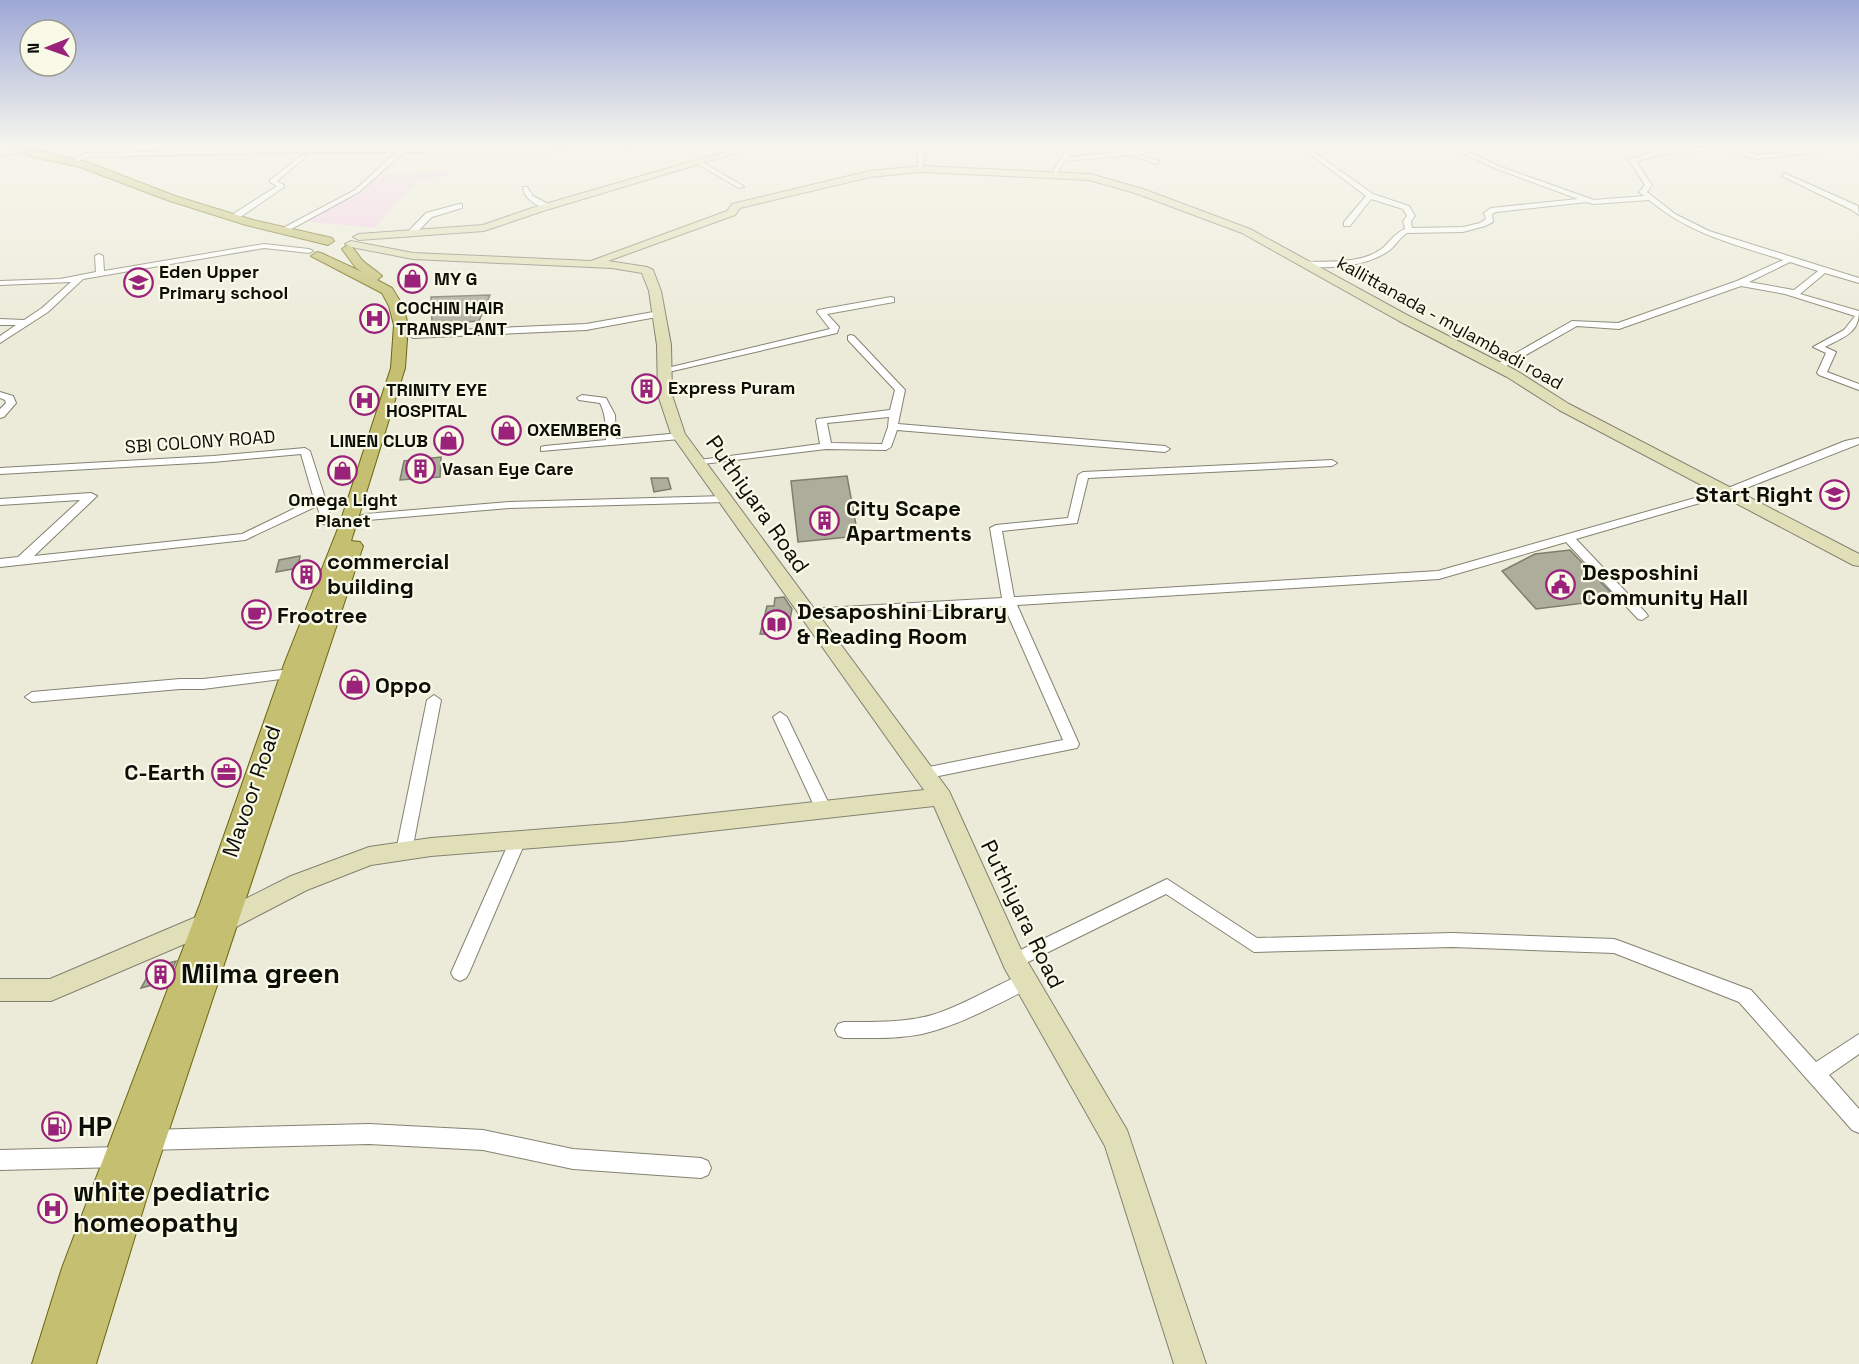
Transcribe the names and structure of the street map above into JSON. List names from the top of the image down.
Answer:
{
  "streets": {
    "main road": ["Mavoor Road"],
    "street": ["kallittanada - mylambadi road", "SBI COLONY ROAD", "Puthiyara Road"]
  },
  "crossings": [
    ["kallittanada - mylambadi road", "Puthiyara Road"],
    ["SBI COLONY ROAD", "Mavoor Road"],
    ["Puthiyara Road", "Mavoor Road"]
  ],
  "places": {
    "shop": [
      "MY G",
      "OXEMBERG",
      "LINEN CLUB",
      "Omega Light Planet",
      "Oppo"
    ],
    "school or university": ["Eden Upper Primary school", "Start Right"],
    "hospital": ["COCHIN HAIR TRANSPLANT", "TRINITY EYE HOSPITAL", "white pediatric homeopathy"],
    "building": [
      "Express Puram",
      "Vasan Eye Care",
      "City Scape Apartments",
      "commercial building",
      "Milma green"
    ],
    "public building": ["Desposhini Community Hall"],
    "cafe": ["Frootree"],
    "library": ["Desaposhini Library & Reading Room"],
    "office": ["C-Earth"],
    "fuel station": ["HP"]
  },
  "north": "left"
}
